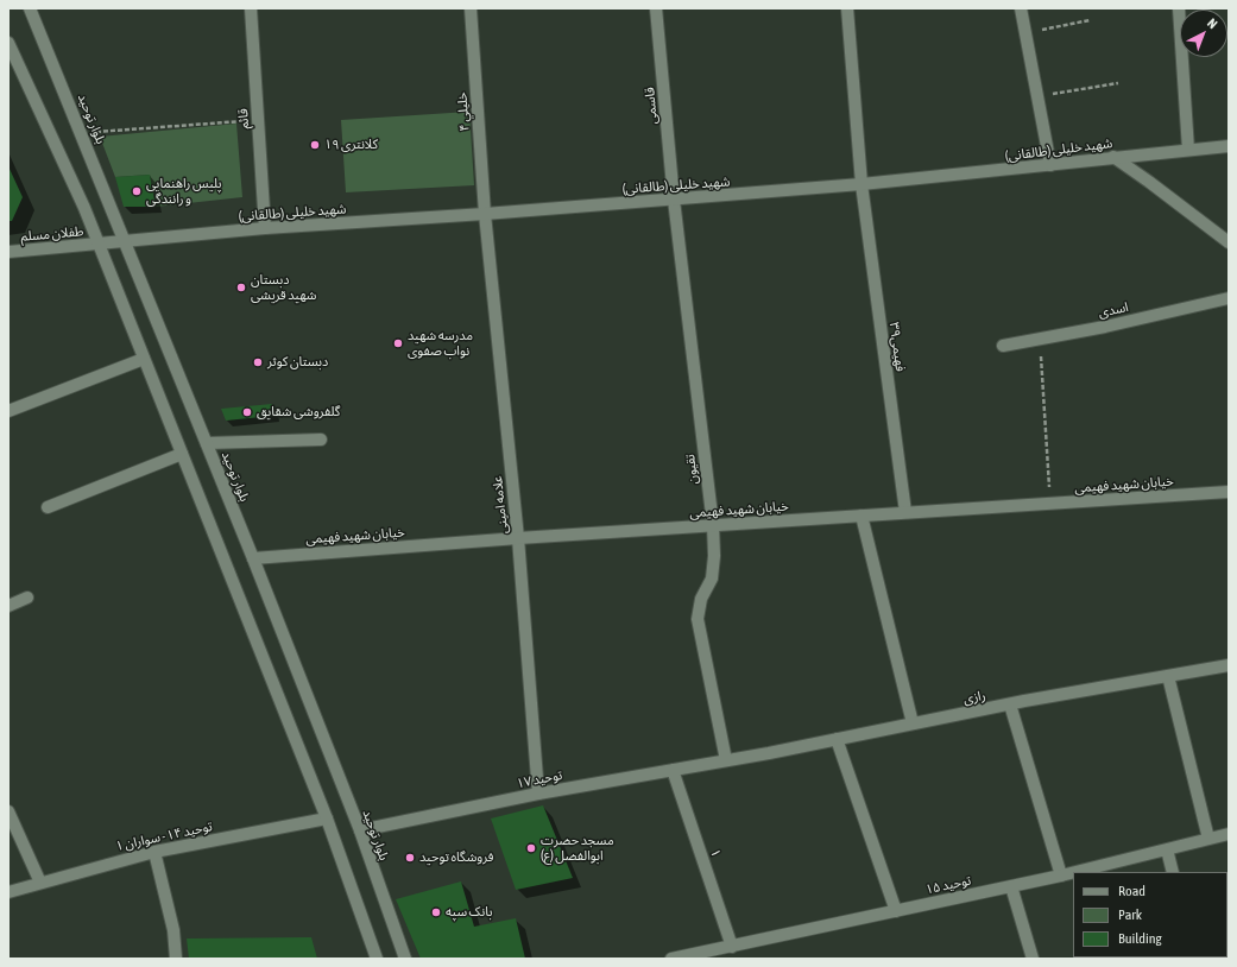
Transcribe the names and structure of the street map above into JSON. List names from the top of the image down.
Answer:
{
  "streets": {
    "street": [
      "قاسمی",
      "خليلي ۴",
      "بلوار توحید",
      "قائم",
      "شهید خلیلی (طالقانی)",
      "طفلان مسلم",
      "اسدی",
      "فهیمی۳۹",
      "تقیون",
      "خیابان شهید فهیمی",
      "علامه امینی",
      "رازی",
      "توحید ۱۷",
      "توحید ۱۴ - سواران ۱",
      "۱",
      "توحید ۱۵"
    ]
  },
  "crossings": [
    ["قاسمی", "شهید خلیلی (طالقانی)"],
    ["قاسمی", "تقیون"],
    ["خليلي ۴", "شهید خلیلی (طالقانی)"],
    ["خليلي ۴", "علامه امینی"],
    ["بلوار توحید", "شهید خلیلی (طالقانی)"],
    ["بلوار توحید", "خیابان شهید فهیمی"],
    ["بلوار توحید", "توحید ۱۷"],
    ["قائم", "شهید خلیلی (طالقانی)"],
    ["شهید خلیلی (طالقانی)", "طفلان مسلم"],
    ["شهید خلیلی (طالقانی)", "فهیمی۳۹"],
    ["شهید خلیلی (طالقانی)", "تقیون"],
    ["شهید خلیلی (طالقانی)", "علامه امینی"],
    ["فهیمی۳۹", "خیابان شهید فهیمی"],
    ["تقیون", "خیابان شهید فهیمی"],
    ["تقیون", "رازی"],
    ["تقیون", "توحید ۱۷"],
    ["خیابان شهید فهیمی", "علامه امینی"],
    ["علامه امینی", "توحید ۱۷"],
    ["رازی", "توحید ۱۷"],
    ["توحید ۱۷", "۱"],
    ["۱", "توحید ۱۵"]
  ],
  "places": [
    "کلانتری ۱۹",
    "پلیس راهنمایی و رانندگی",
    "دبستان شهید قریشی",
    "مدرسه شهید نواب صفوی",
    "دبستان کوثر",
    "گلفروشی شقایق",
    "مسجد حضرت ابوالفضل (ع)",
    "فروشگاه توحید",
    "بانک سپه"
  ],
  "legend": ["Road", "Park", "Building"],
  "north": "top right"
}
